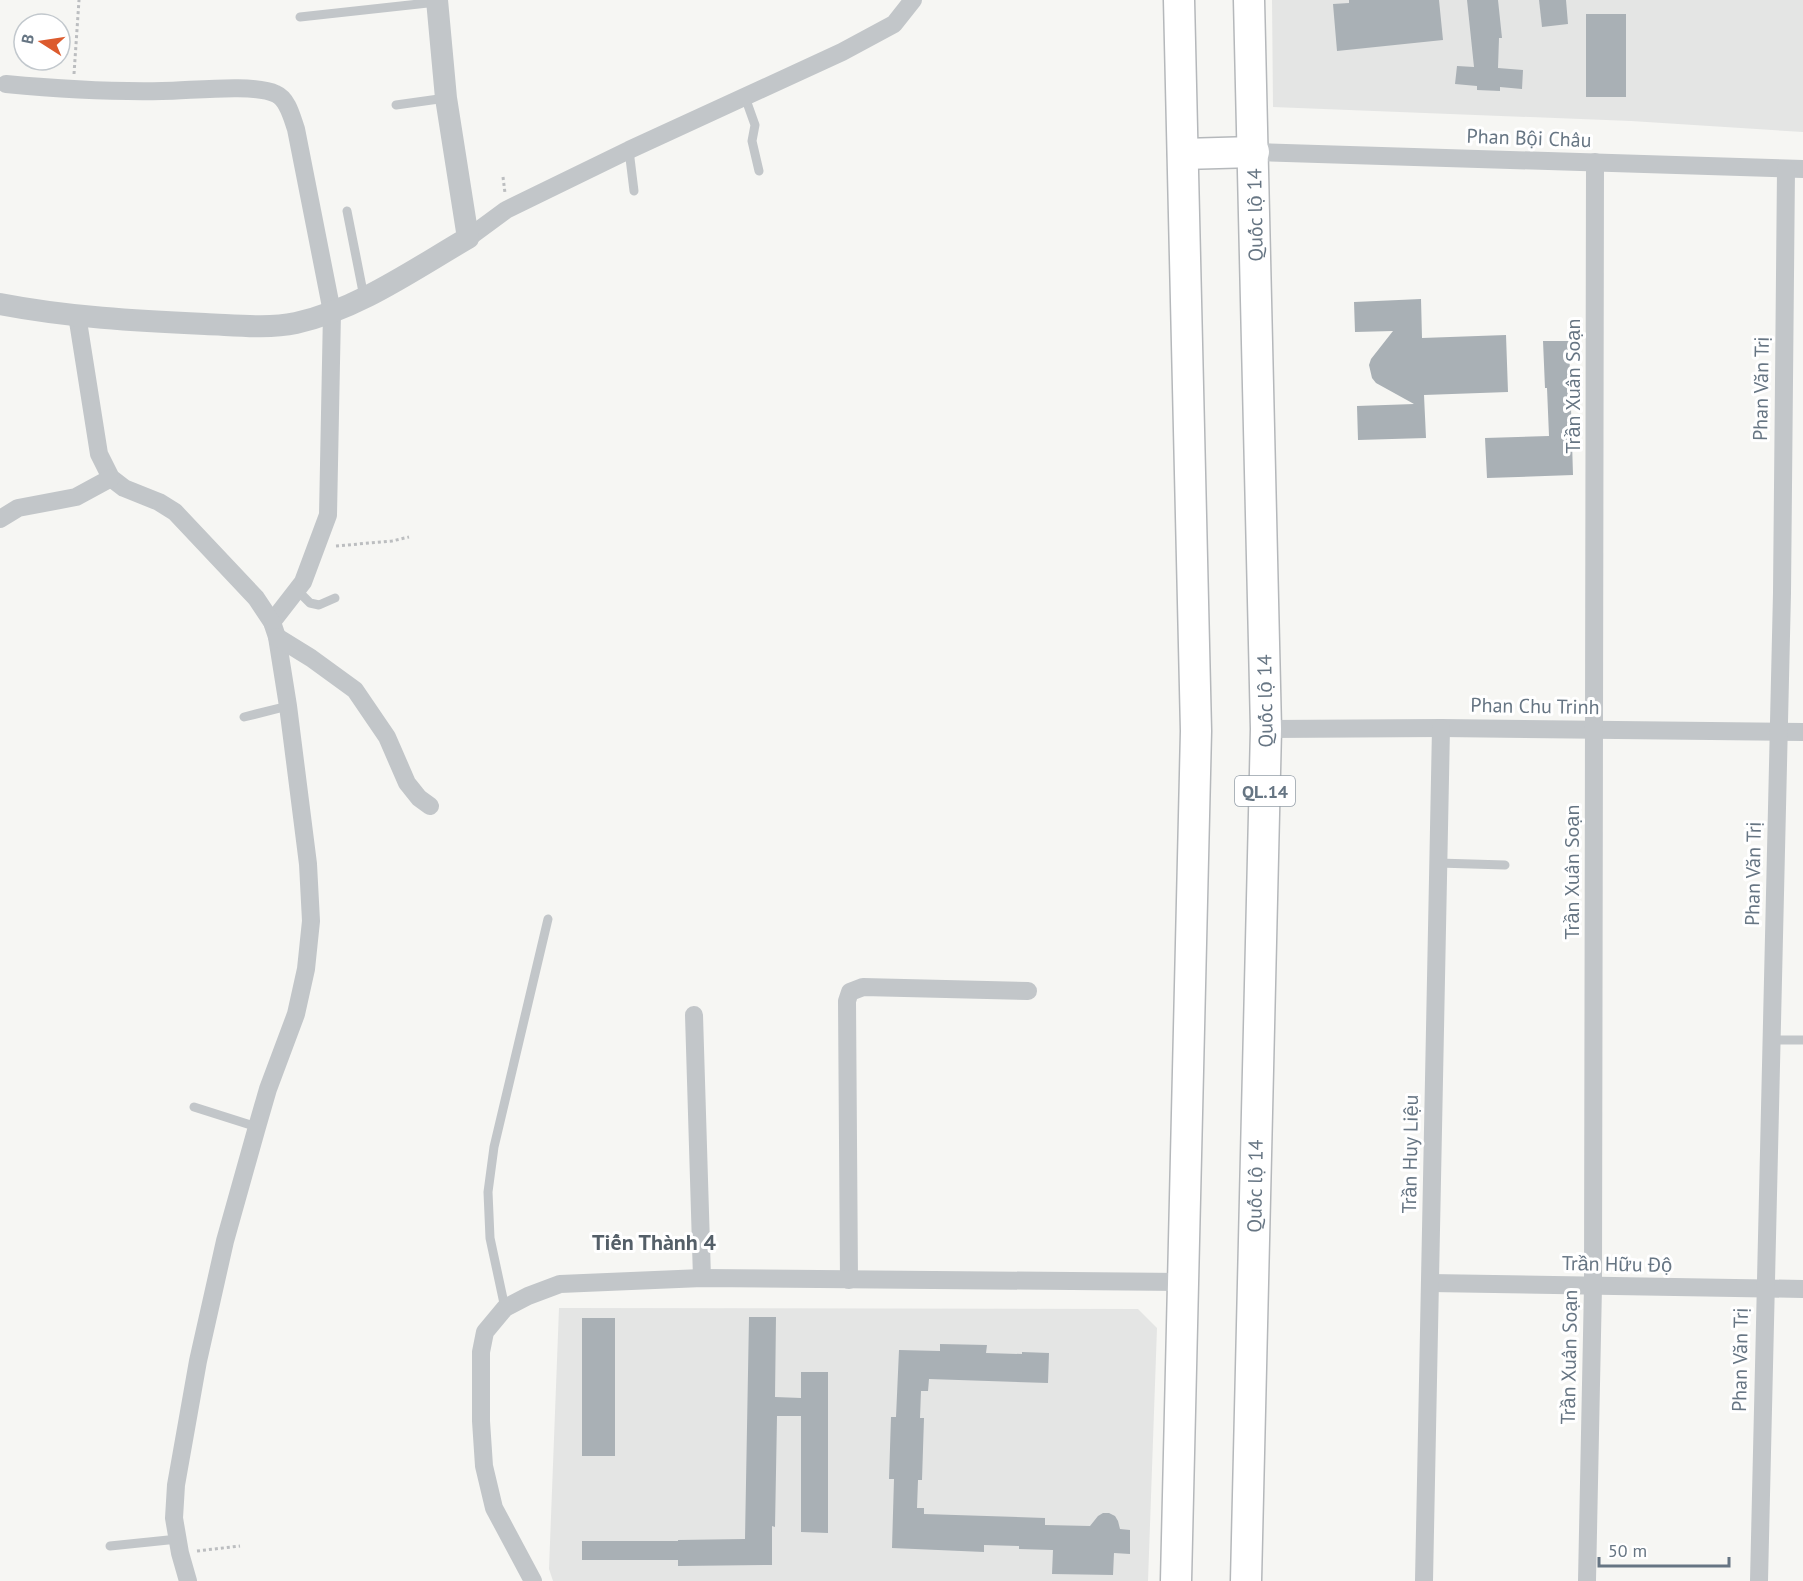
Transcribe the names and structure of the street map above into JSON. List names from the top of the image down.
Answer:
{
  "streets": {
    "highway": ["Quốc lộ 14", "QL.14"],
    "street": [
      "Phan Bội Châu",
      "Trần Xuân Soạn",
      "Phan Văn Trị",
      "Phan Chu Trinh",
      "Trần Huy Liệu",
      "Trần Hữu Độ"
    ]
  },
  "crossings": [
    ["Phan Bội Châu", "Quốc lộ 14"],
    ["Phan Bội Châu", "Trần Xuân Soạn"],
    ["Phan Bội Châu", "Phan Văn Trị"],
    ["Quốc lộ 14", "Phan Chu Trinh"],
    ["Trần Xuân Soạn", "Phan Chu Trinh"],
    ["Trần Xuân Soạn", "Trần Hữu Độ"],
    ["Phan Văn Trị", "Phan Chu Trinh"],
    ["Phan Văn Trị", "Trần Hữu Độ"],
    ["Phan Chu Trinh", "Trần Huy Liệu"],
    ["Trần Huy Liệu", "Trần Hữu Độ"]
  ],
  "districts": ["Tiến Thành 4"],
  "scale_bar": "50 m",
  "north": "left"
}
